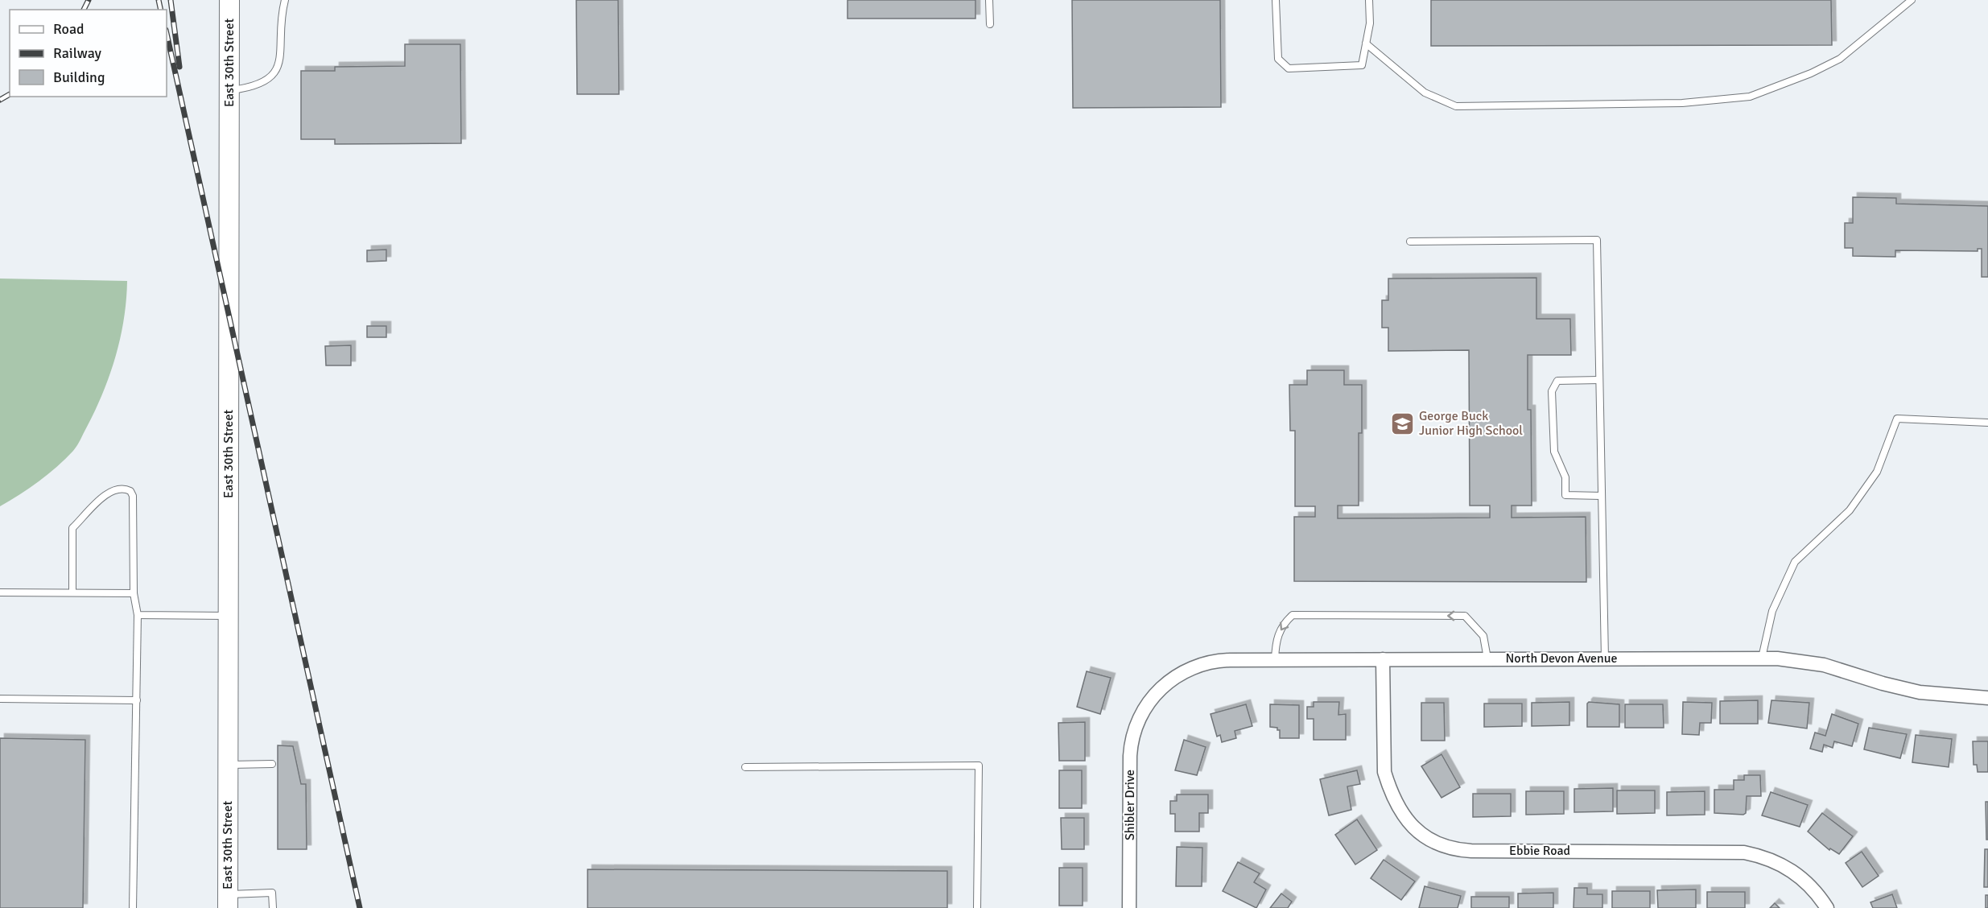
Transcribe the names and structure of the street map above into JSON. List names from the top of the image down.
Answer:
{
  "streets": {
    "main road": ["East 30th Street"],
    "street": ["North Devon Avenue", "Shibler Drive", "Ebbie Road"]
  },
  "crossings": [
    ["North Devon Avenue", "Shibler Drive"],
    ["North Devon Avenue", "Ebbie Road"]
  ],
  "places": {
    "school or university": ["George Buck Junior High School"]
  },
  "legend": ["Road", "Railway", "Building"]
}
